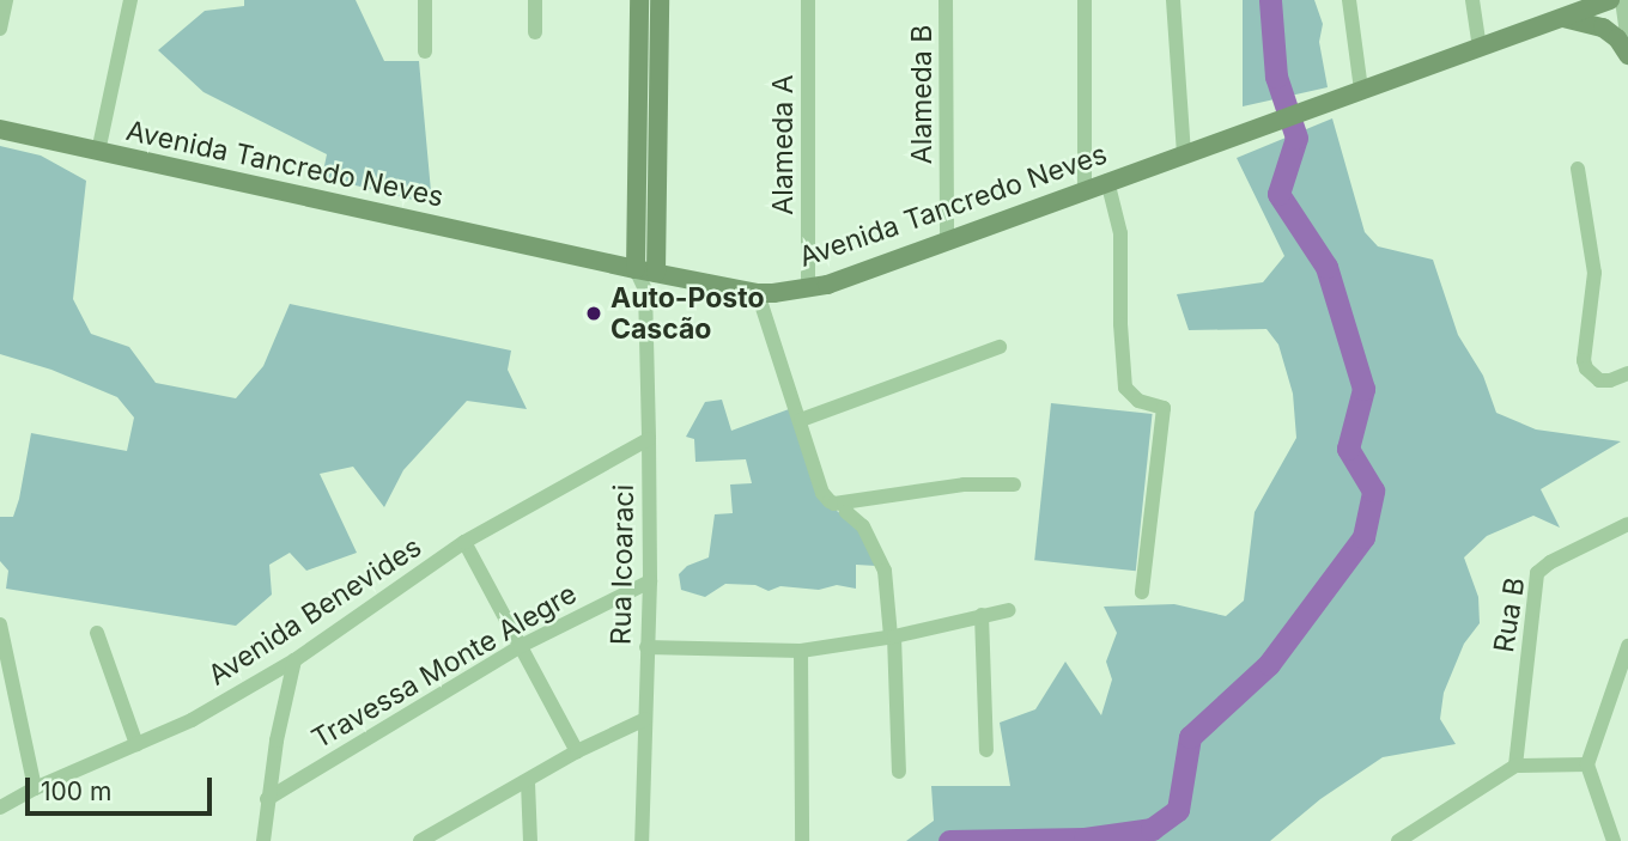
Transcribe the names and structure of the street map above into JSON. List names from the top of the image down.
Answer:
{
  "streets": {
    "street": [
      "Alameda B",
      "Alameda A",
      "Avenida Tancredo Neves",
      "Rua Icoaraci",
      "Avenida Benevides",
      "Rua B",
      "Travessa Monte Alegre"
    ]
  },
  "crossings": [
    ["Alameda B", "Avenida Tancredo Neves"],
    ["Alameda A", "Avenida Tancredo Neves"],
    ["Avenida Tancredo Neves", "Rua Icoaraci"],
    ["Rua Icoaraci", "Avenida Benevides"],
    ["Rua Icoaraci", "Travessa Monte Alegre"]
  ],
  "places": ["Auto-Posto Cascão"],
  "scale_bar": "100 m"
}
